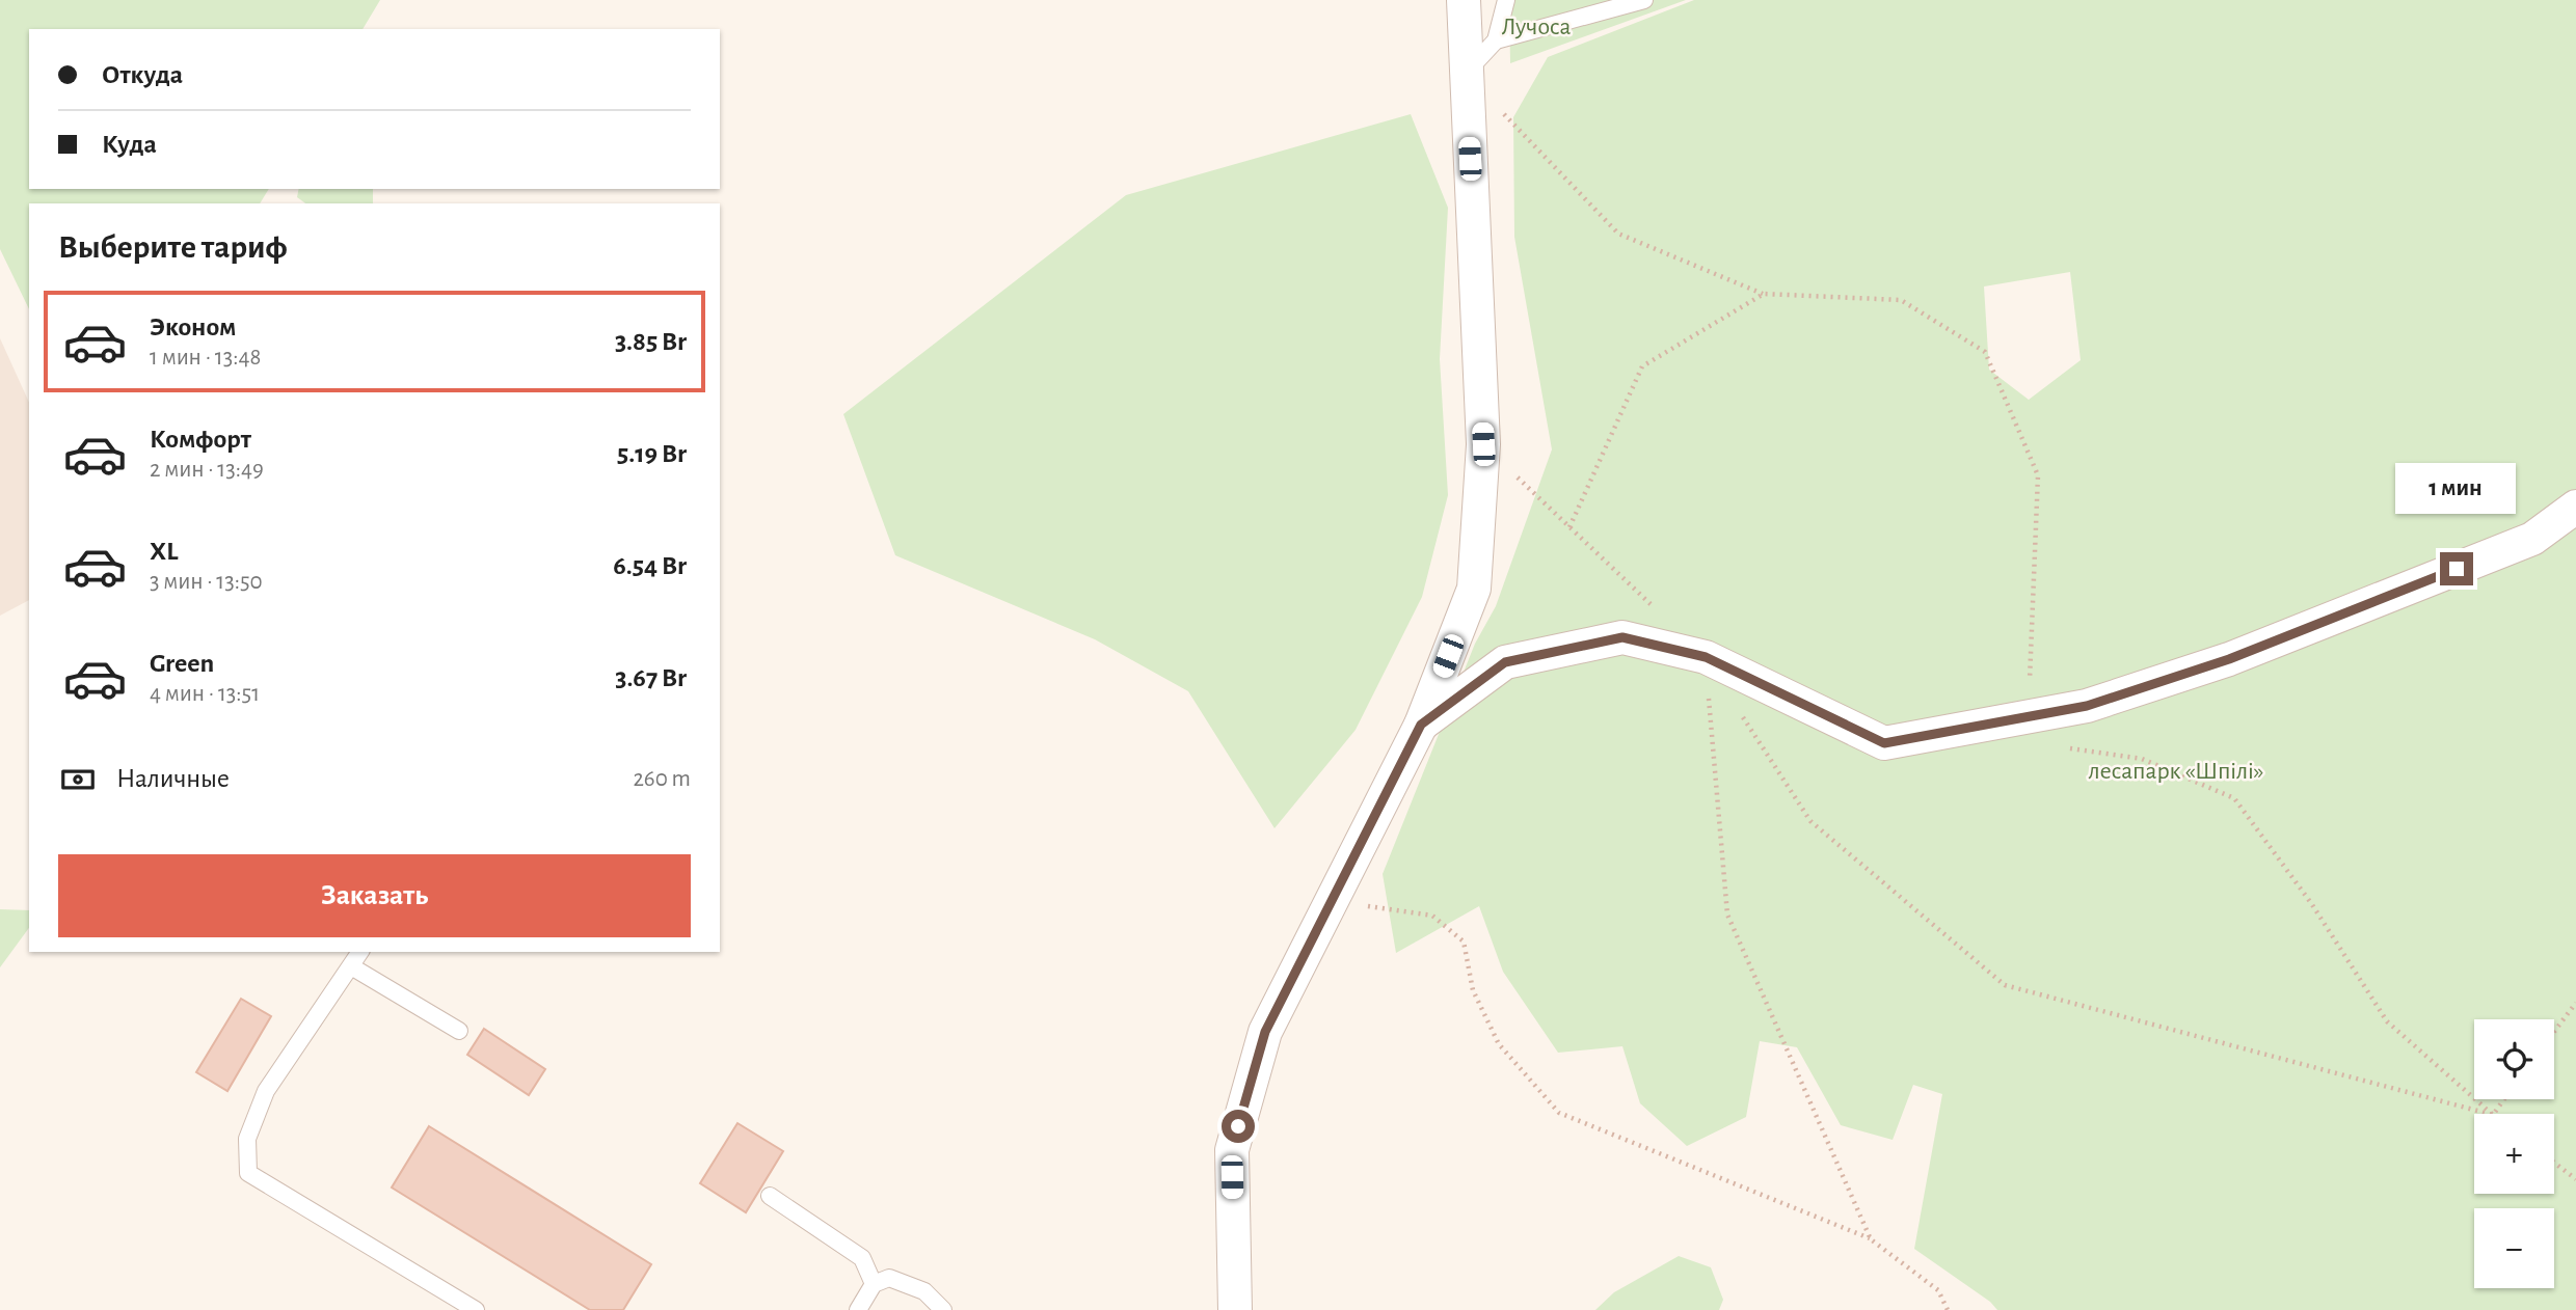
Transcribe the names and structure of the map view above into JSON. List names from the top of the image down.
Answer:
{
  "parks": ["Лучоса", "лесапарк «Шпілі»"],
  "page": {
    "banner": ["Откуда", "Куда"],
    "heading": "Выберите тариф",
    "list": [
      {
        "name": "Эконом",
        "note": "1 мин · 13:48",
        "value": "3.85 Br"
      },
      {
        "name": "Комфорт",
        "note": "2 мин · 13:49",
        "value": "5.19 Br"
      },
      {
        "name": "XL",
        "note": "3 мин · 13:50",
        "value": "6.54 Br"
      },
      {
        "name": "Green",
        "note": "4 мин · 13:51",
        "value": "3.67 Br"
      }
    ],
    "bubble": "1 мин",
    "pay": ["Наличные", "260 m"],
    "buttons": "Заказать",
    "map_buttons": ["+", "−"]
  }
}
